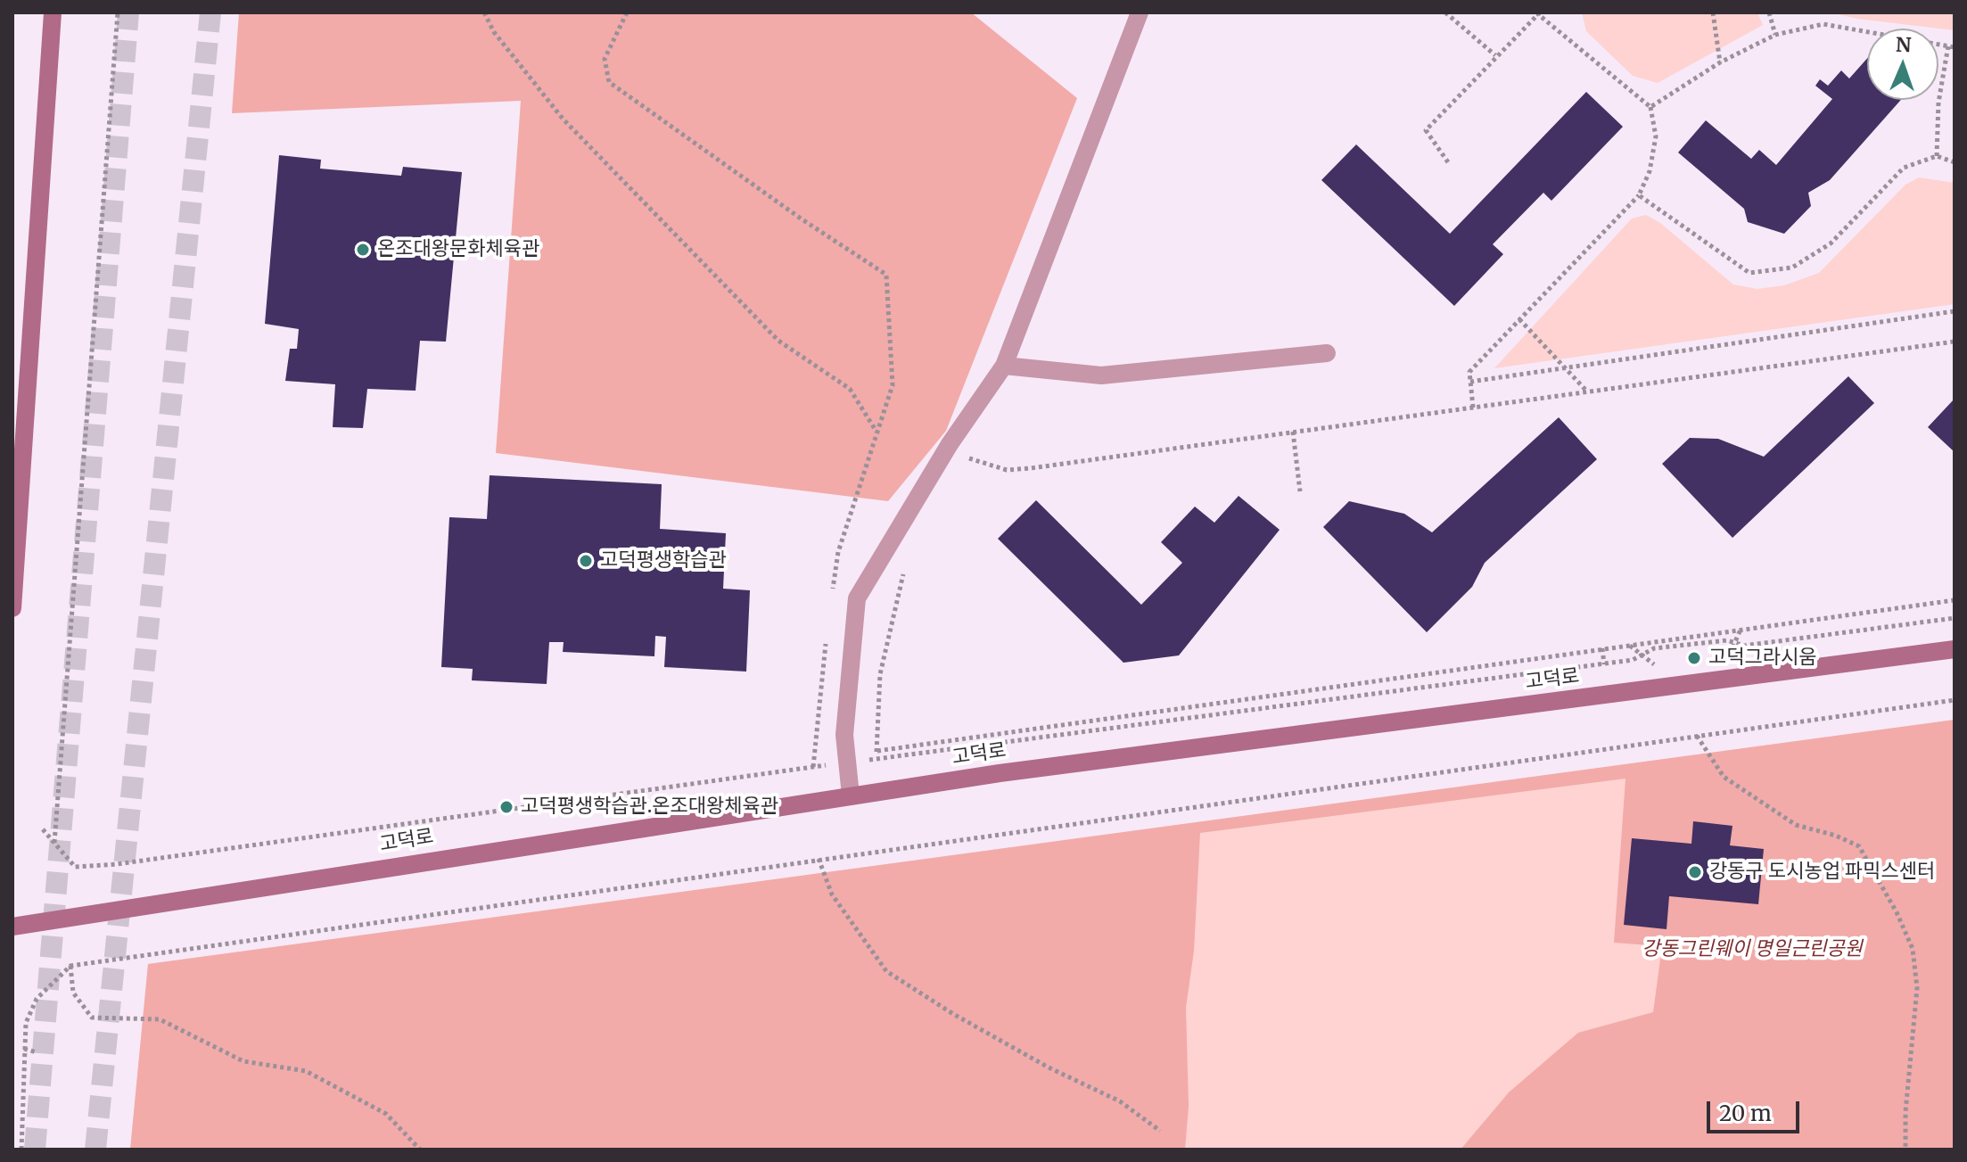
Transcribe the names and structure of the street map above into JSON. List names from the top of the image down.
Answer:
{
  "streets": {
    "main road": ["고덕로"]
  },
  "parks": ["강동그린웨이 명일근린공원"],
  "places": [
    "온조대왕문화체육관",
    "고덕평생학습관",
    "고덕그라시움",
    "고덕평생학습관.온조대왕체육관",
    "강동구 도시농업 파믹스센터"
  ],
  "scale_bar": "20 m",
  "north": "top"
}
